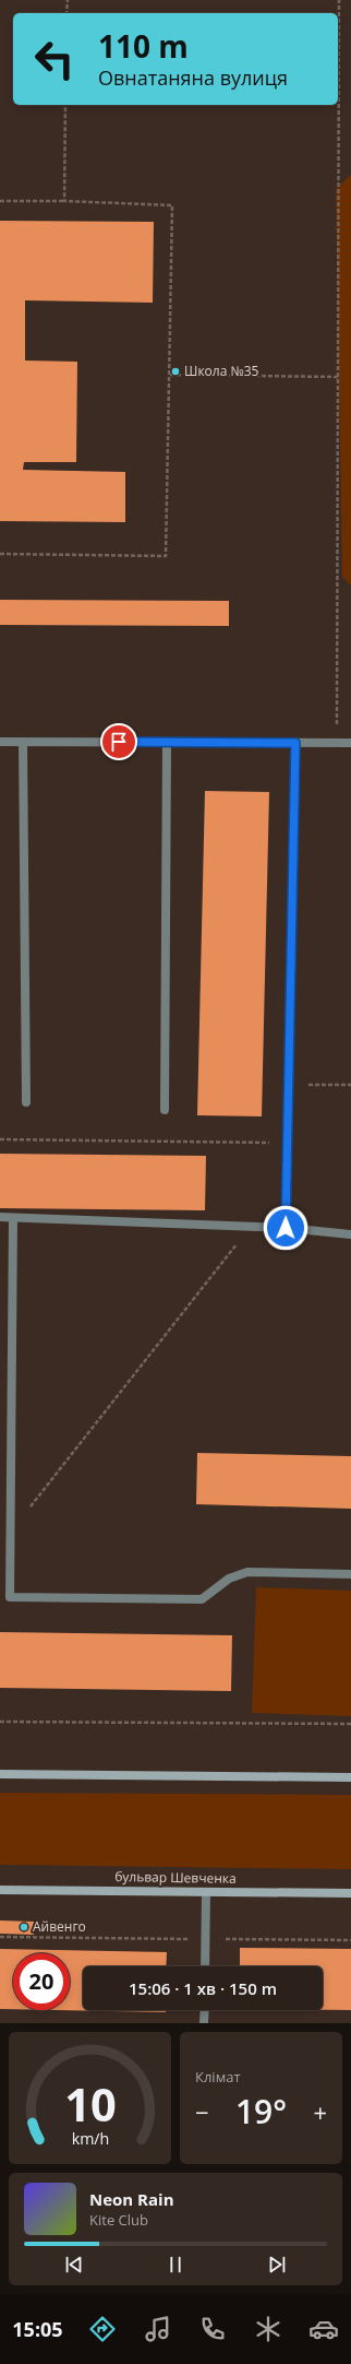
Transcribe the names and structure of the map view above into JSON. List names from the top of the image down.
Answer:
{
  "streets": {
    "main road": ["бульвар Шевченка"]
  },
  "places": ["Школа №35", "Айвенго"],
  "page": {
    "turn": ["110 m", "Овнатаняна вулиця"],
    "limit": "20",
    "trip": "15:06 · 1 хв · 150 m",
    "tile": "Клімат",
    "heat": ["−", "19°", "+"],
    "song": ["Neon Rain", "Kite Club"],
    "tabs": "15:05",
    "gauge": ["10", "km/h"]
  }
}
